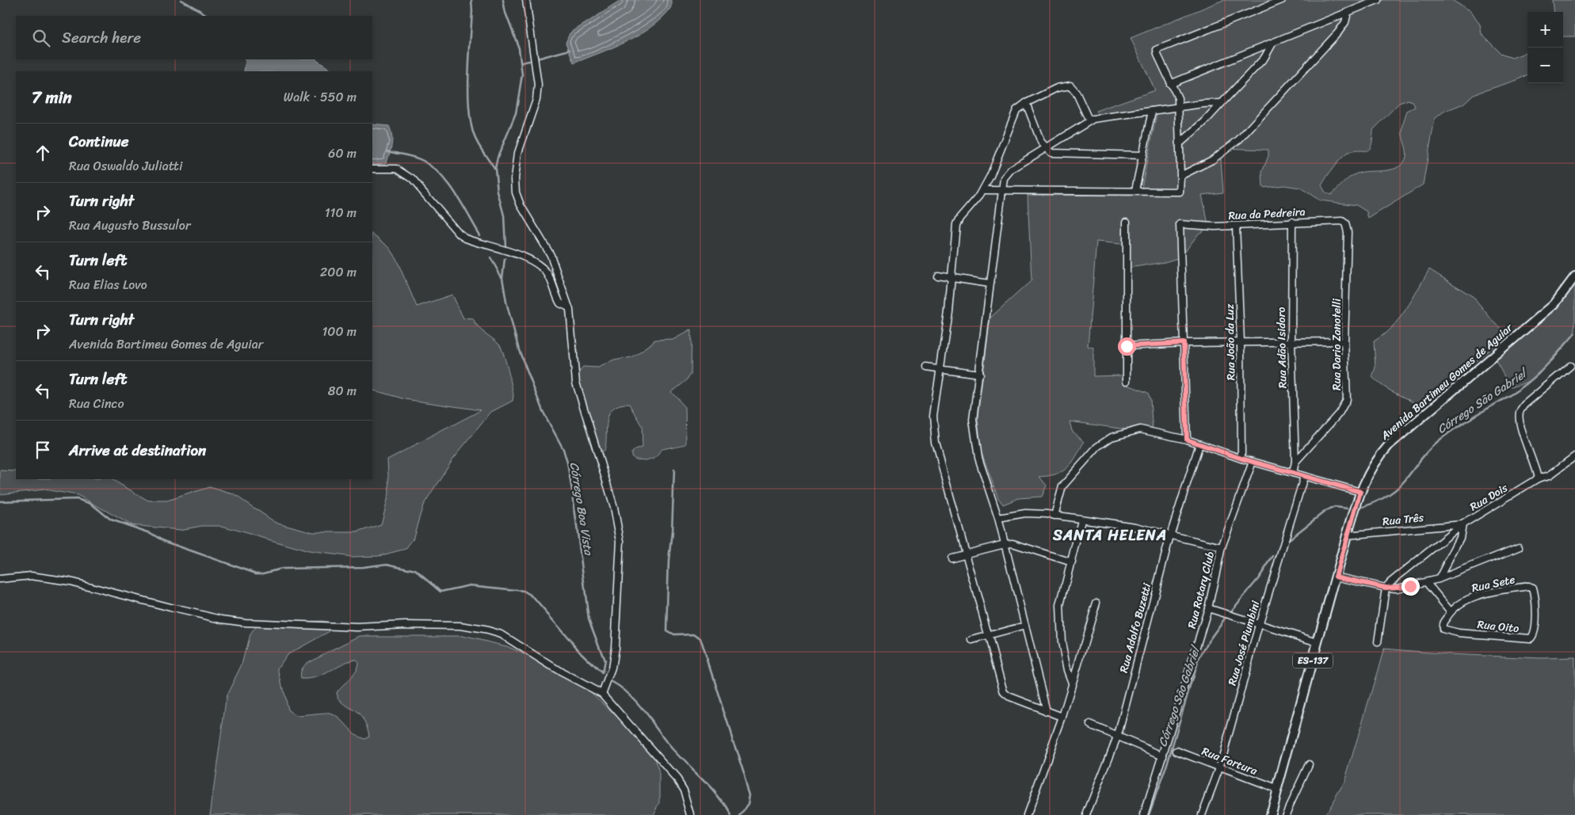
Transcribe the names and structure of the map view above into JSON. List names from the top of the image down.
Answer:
{
  "streets": {
    "main road": ["Avenida Bartimeu Gomes de Aguiar", "ES-137"],
    "street": [
      "Rua da Pedreira",
      "Rua João da Luz",
      "Rua Dario Zanotelli",
      "Rua Adão Isidoro",
      "Rua Dois",
      "Rua Três",
      "Rua Sete",
      "Rua Rotary Club",
      "Rua Oito",
      "Rua Adolfo Buzetti",
      "Rua José Piumbini",
      "Rua Fartura"
    ]
  },
  "crossings": [
    ["Rua da Pedreira", "Rua João da Luz"],
    ["Rua da Pedreira", "Rua Dario Zanotelli"],
    ["Rua da Pedreira", "Rua Adão Isidoro"],
    ["Rua Dario Zanotelli", "Rua Adão Isidoro"],
    ["Avenida Bartimeu Gomes de Aguiar", "Rua Três"],
    ["Avenida Bartimeu Gomes de Aguiar", "Rua Fartura"],
    ["Rua Dois", "Rua Três"],
    ["Rua Sete", "Rua Oito"],
    ["Rua José Piumbini", "Rua Fartura"]
  ],
  "districts": ["SANTA HELENA"],
  "water": ["Córrego São Gabriel", "Córrego Boa Vista"],
  "page": {
    "map_buttons": ["+", "−"],
    "search": "Search here",
    "heading": ["7 min", "Walk · 550 m"],
    "list": [
      ["Continue", "Rua Oswaldo Juliatti", "60 m"],
      ["Turn right", "Rua Augusto Bussulor", "110 m"],
      ["Turn left", "Rua Elias Lovo", "200 m"],
      ["Turn right", "Avenida Bartimeu Gomes de Aguiar", "100 m"],
      ["Turn left", "Rua Cinco", "80 m"],
      "Arrive at destination"
    ]
  }
}
